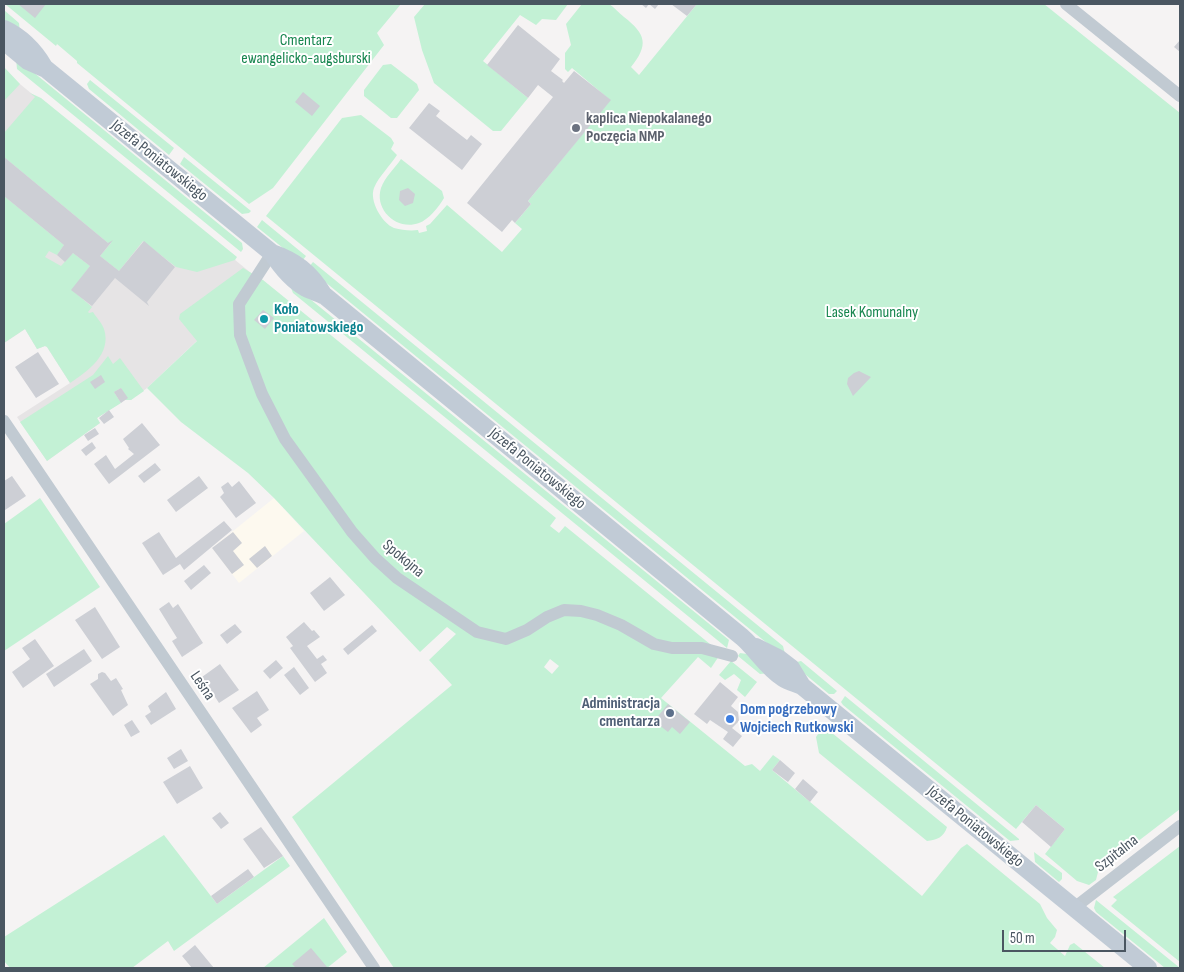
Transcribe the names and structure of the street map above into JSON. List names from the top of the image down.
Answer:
{
  "streets": {
    "street": [
      "Józefa Poniatowskiego",
      "Spokojna",
      "Leśna",
      "Szpitalna"
    ]
  },
  "crossings": [
    ["Józefa Poniatowskiego", "Spokojna"],
    ["Józefa Poniatowskiego", "Szpitalna"]
  ],
  "parks": ["Cmentarz ewangelicko-augsburski", "Lasek Komunalny"],
  "places": [
    "kaplica Niepokalanego Poczęcia NMP",
    "Koło Poniatowskiego",
    "Administracja cmentarza",
    "Dom pogrzebowy Wojciech Rutkowski"
  ],
  "scale_bar": "50 m"
}
